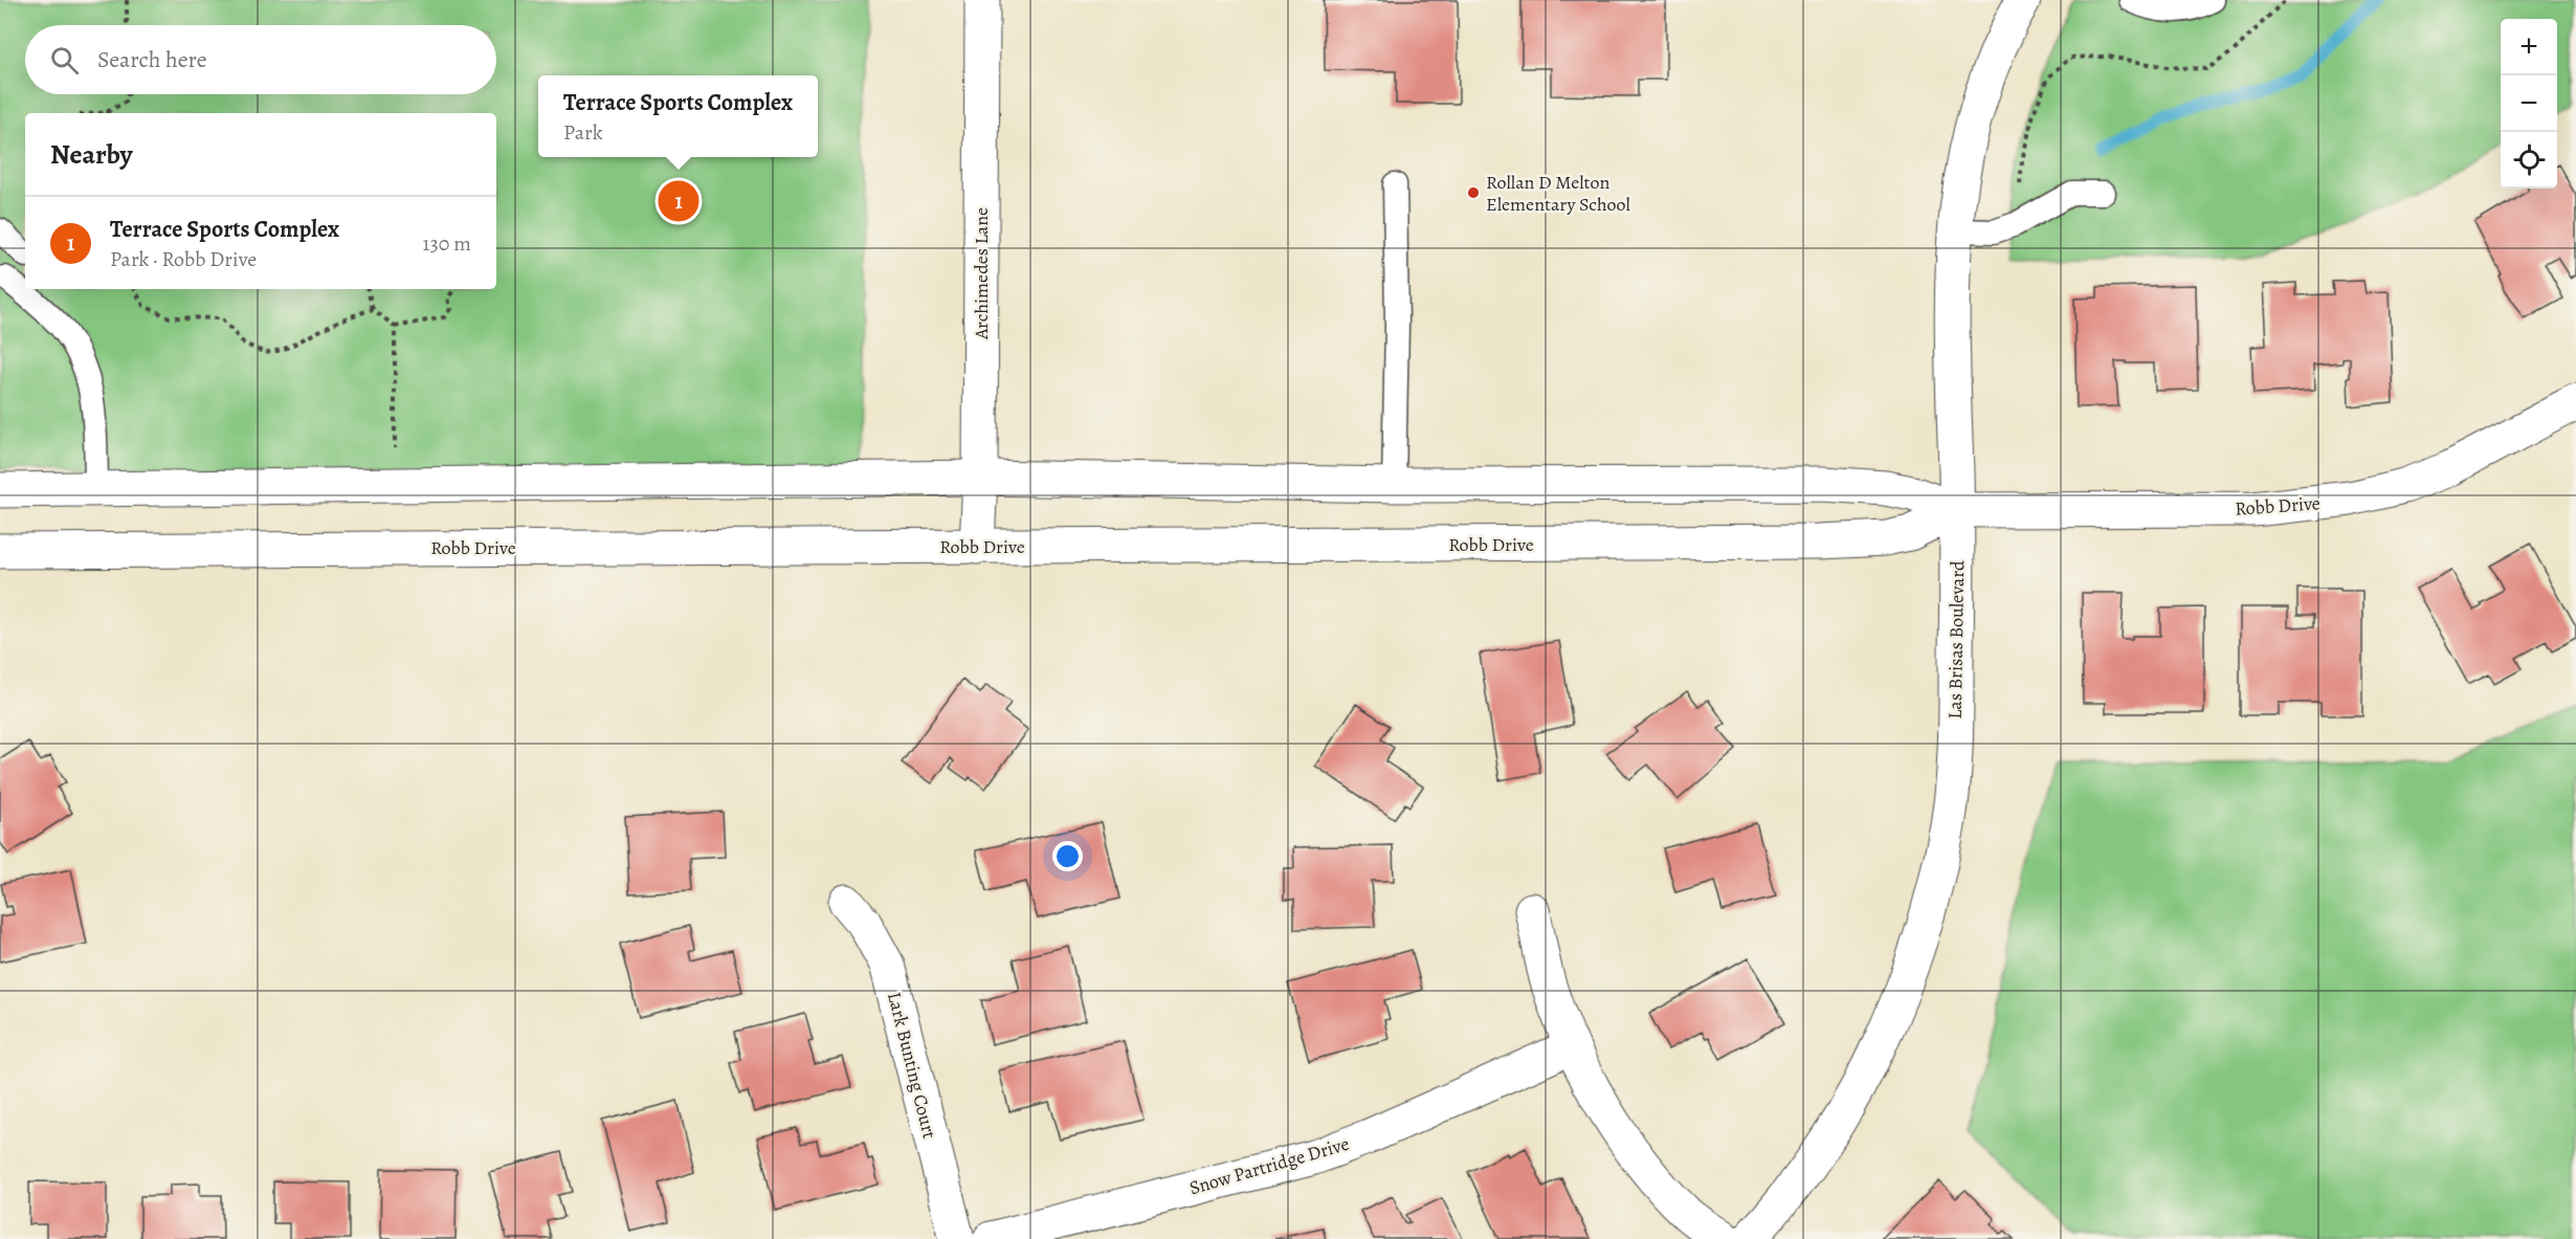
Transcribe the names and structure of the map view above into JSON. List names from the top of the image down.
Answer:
{
  "streets": {
    "street": [
      "Archimedes Lane",
      "Robb Drive",
      "Las Brisas Boulevard",
      "Lark Bunting Court",
      "Snow Partridge Drive"
    ]
  },
  "crossings": [
    ["Archimedes Lane", "Robb Drive"],
    ["Robb Drive", "Las Brisas Boulevard"]
  ],
  "places": ["Rollan D Melton Elementary School"],
  "page": {
    "map_buttons": ["+", "−"],
    "search": "Search here",
    "popup": ["Terrace Sports Complex", "Park"],
    "heading": "Nearby",
    "pins": "1",
    "list": [
      {
        "mark": "1",
        "name": "Terrace Sports Complex",
        "note": "Park · Robb Drive",
        "value": "130 m"
      }
    ]
  }
}
